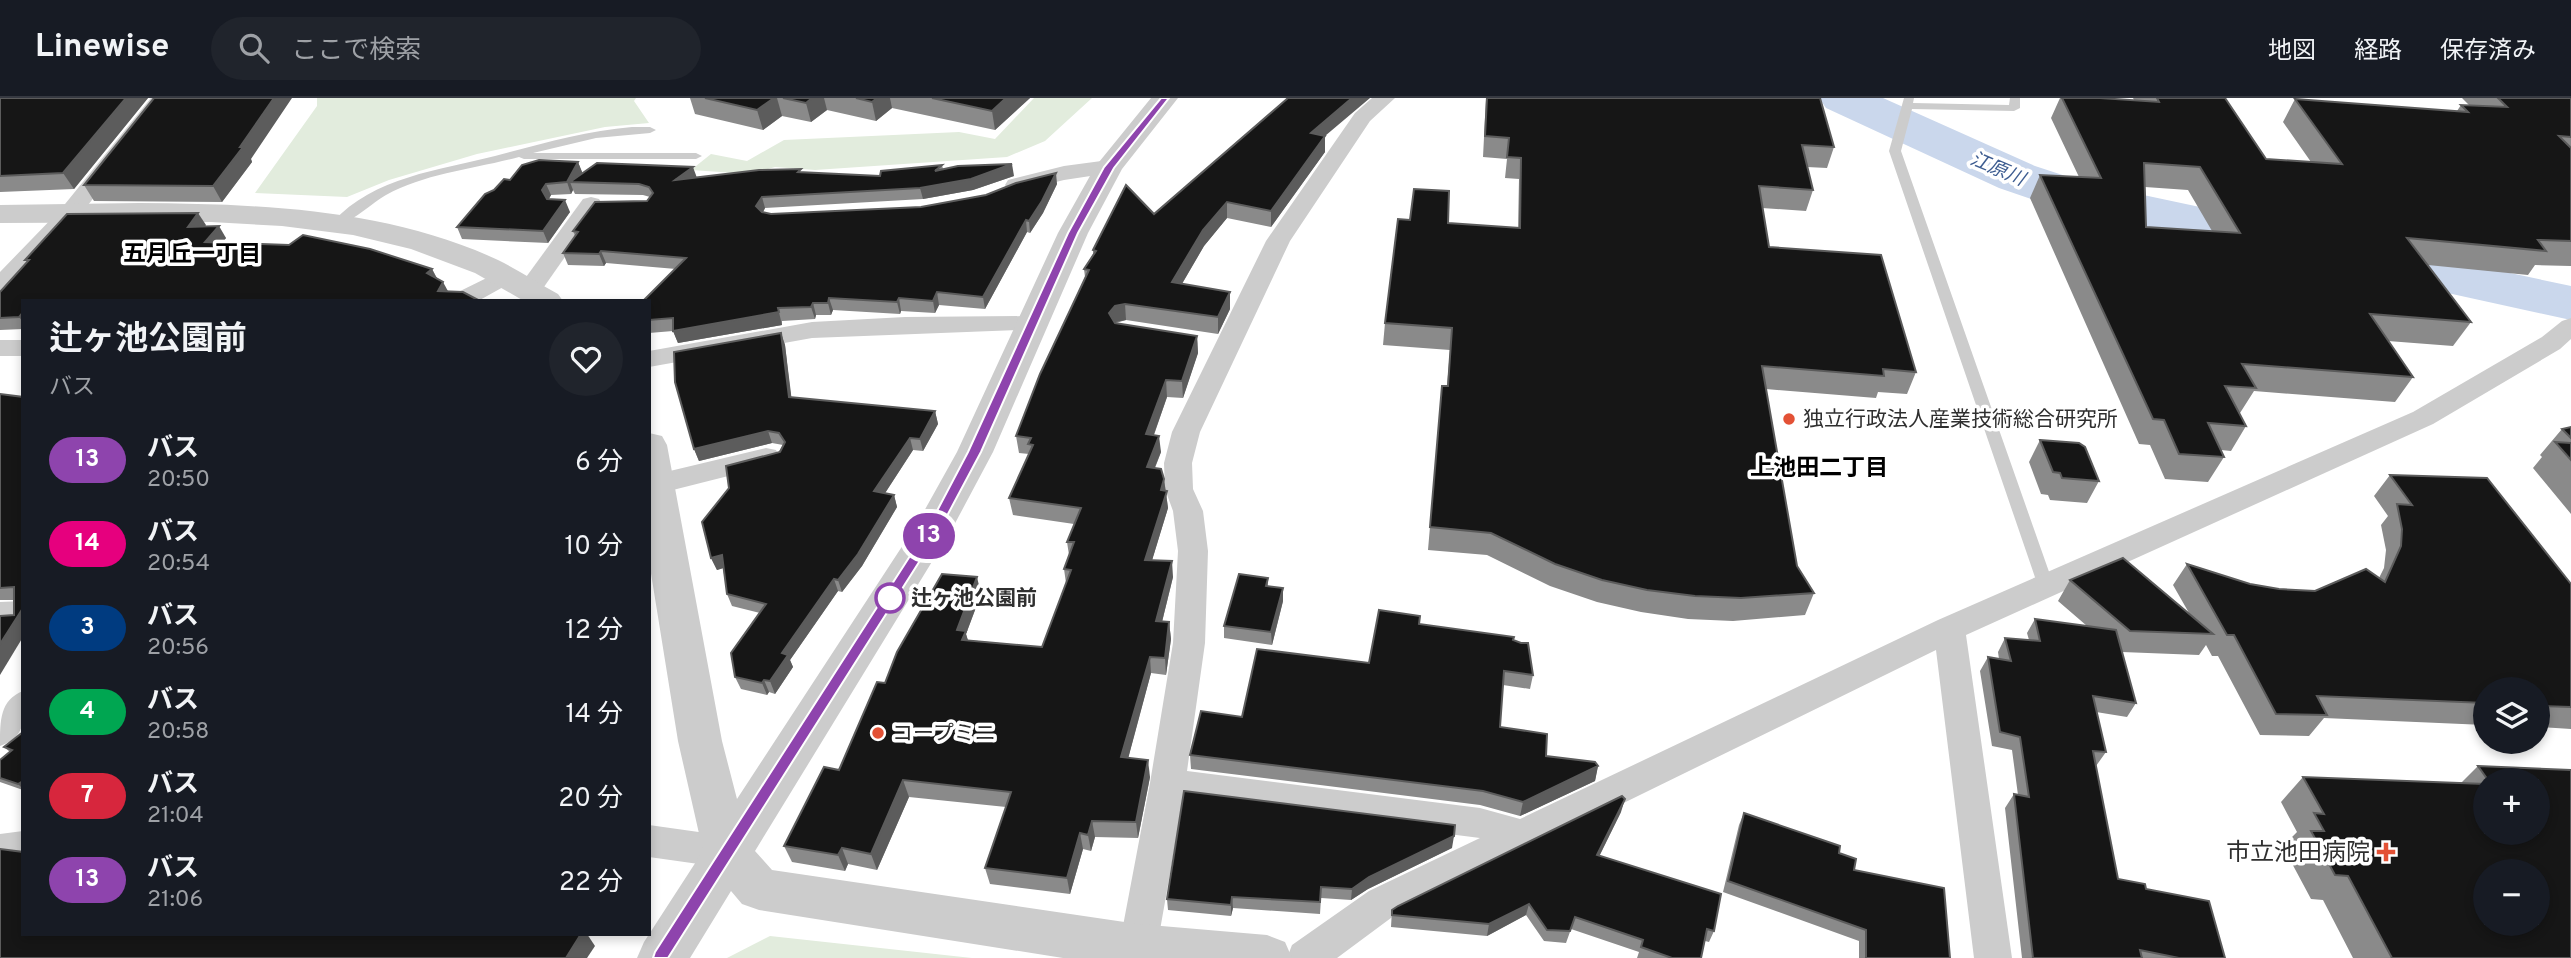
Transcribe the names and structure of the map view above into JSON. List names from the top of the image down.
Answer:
{
  "districts": ["五月丘一丁目", "上池田二丁目"],
  "water": ["江原川"],
  "places": {
    "other": ["独立行政法人産業技術総合研究所", "辻ヶ池公園前", "コープミニ"],
    "health": ["市立池田病院"]
  },
  "lines": ["bus line 13"],
  "page": {
    "header": "Linewise",
    "search": "ここで検索",
    "nav": ["地図", "経路", "保存済み"],
    "on_map": "13",
    "heading": ["辻ヶ池公園前", "バス"],
    "list": [
      {
        "mark": "13",
        "name": "バス",
        "note": "20:50",
        "value": "6 分"
      },
      {
        "mark": "14",
        "name": "バス",
        "note": "20:54",
        "value": "10 分"
      },
      {
        "mark": "3",
        "name": "バス",
        "note": "20:56",
        "value": "12 分"
      },
      {
        "mark": "4",
        "name": "バス",
        "note": "20:58",
        "value": "14 分"
      },
      {
        "mark": "7",
        "name": "バス",
        "note": "21:04",
        "value": "20 分"
      },
      {
        "mark": "13",
        "name": "バス",
        "note": "21:06",
        "value": "22 分"
      }
    ],
    "map_buttons": ["+", "−"]
  }
}
